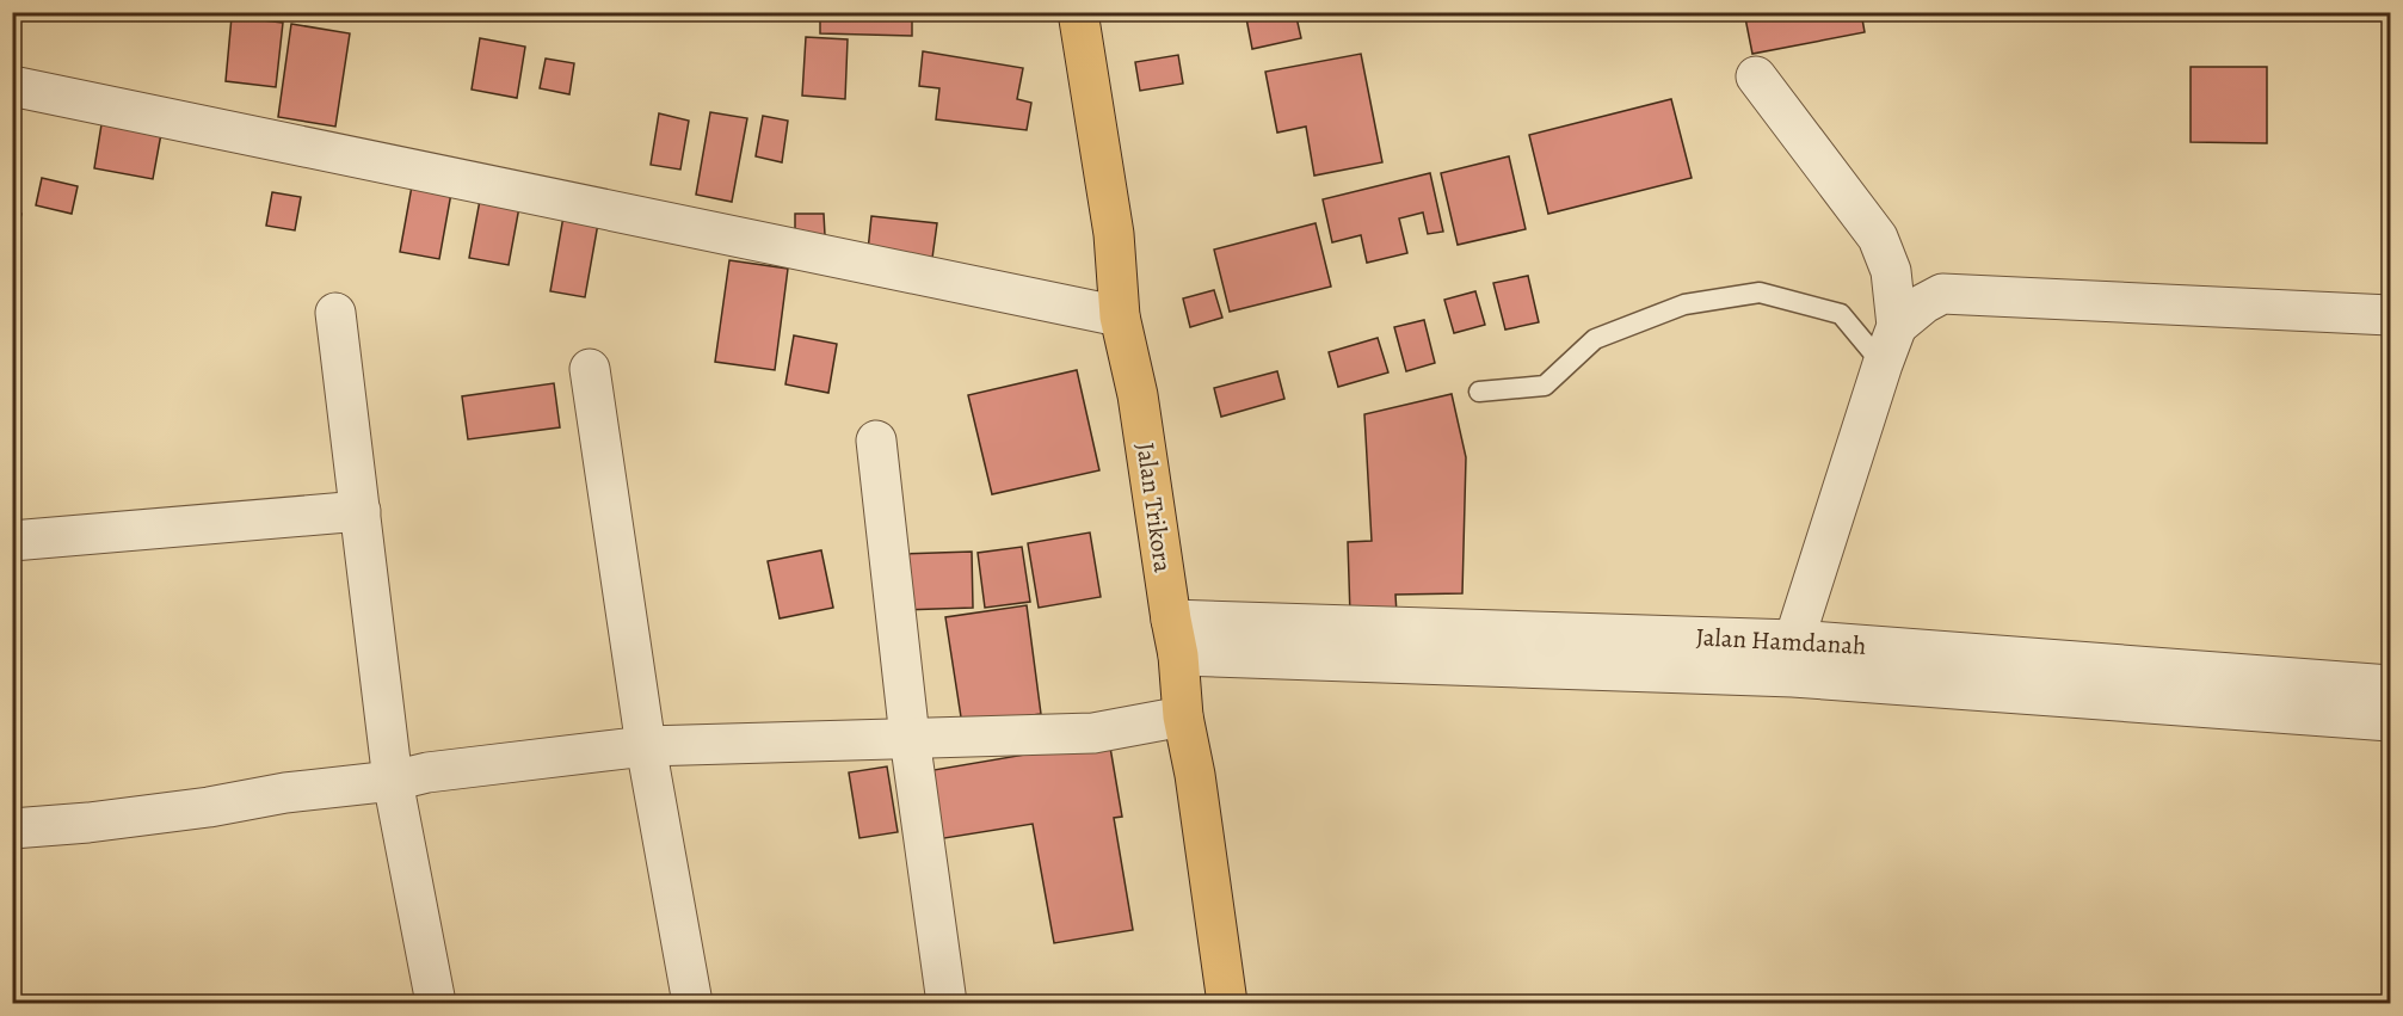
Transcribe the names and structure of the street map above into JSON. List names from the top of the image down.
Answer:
{
  "streets": {
    "main road": ["Jalan Trikora"],
    "street": ["Jalan Hamdanah"]
  },
  "crossings": [
    ["Jalan Trikora", "Jalan Hamdanah"]
  ]
}
